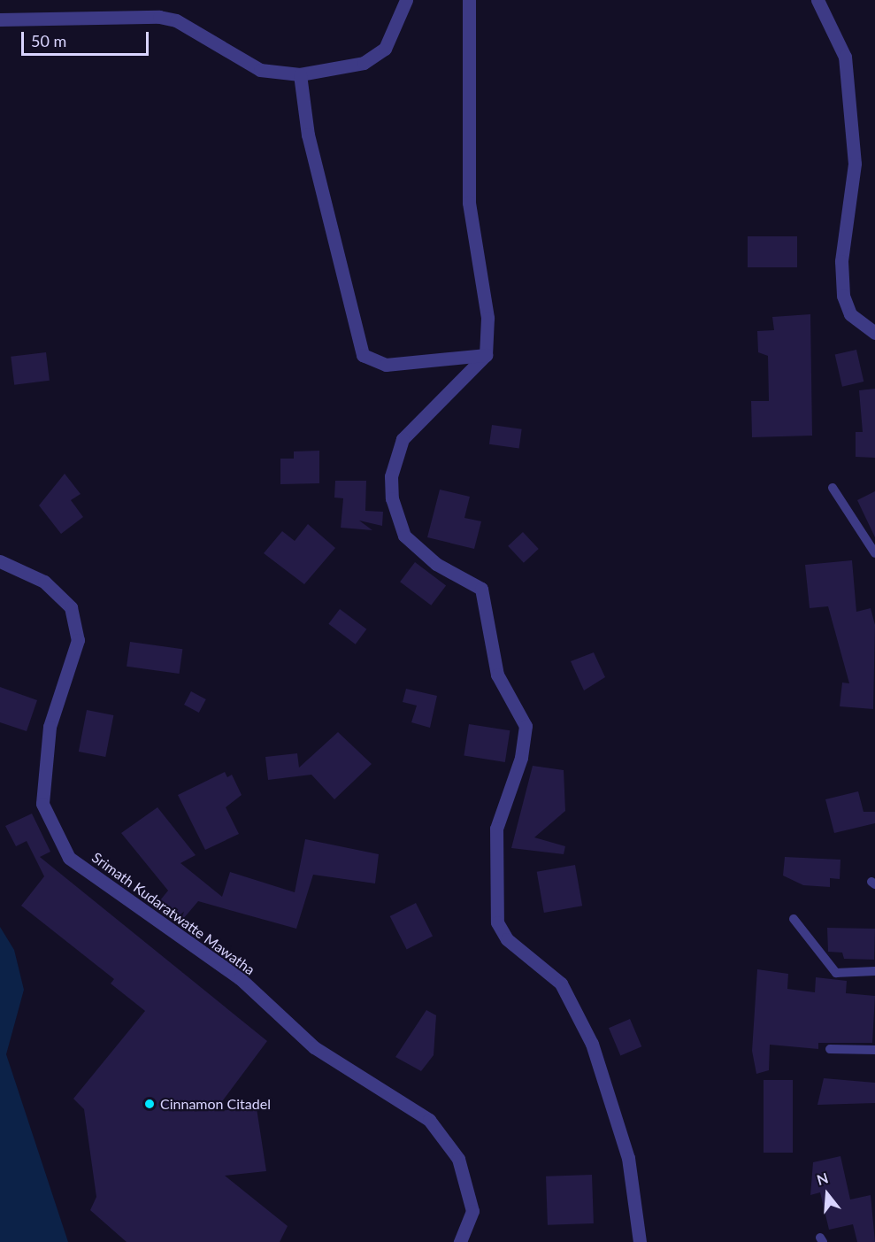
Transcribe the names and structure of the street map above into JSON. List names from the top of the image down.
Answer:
{
  "streets": {
    "street": ["Srimath Kudaratwatte Mawatha"]
  },
  "places": ["Cinnamon Citadel"],
  "scale_bar": "50 m",
  "north": "top"
}
